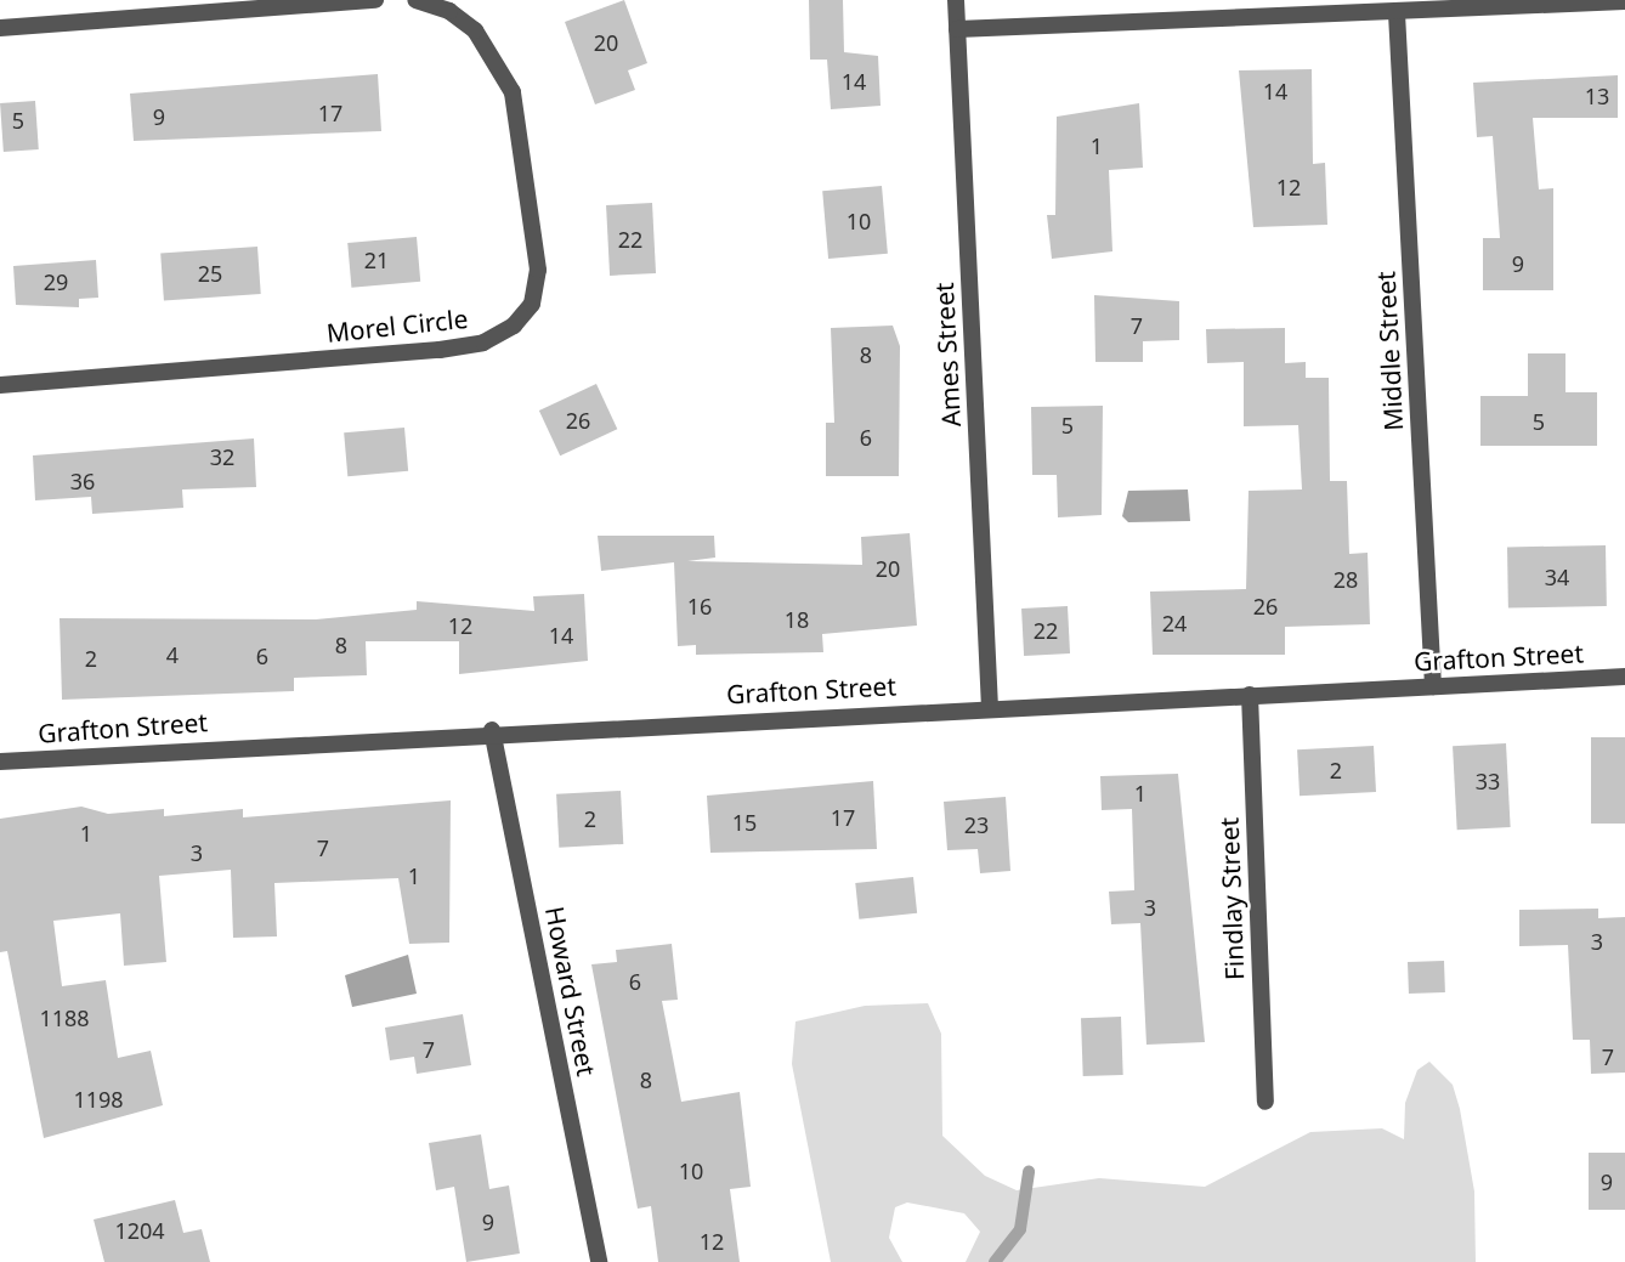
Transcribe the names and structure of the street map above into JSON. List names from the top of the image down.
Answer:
{
  "streets": {
    "street": [
      "Morel Circle",
      "Middle Street",
      "Ames Street",
      "Grafton Street",
      "Findlay Street",
      "Howard Street"
    ]
  },
  "crossings": [
    ["Middle Street", "Grafton Street"],
    ["Ames Street", "Grafton Street"],
    ["Grafton Street", "Findlay Street"],
    ["Grafton Street", "Howard Street"]
  ],
  "house_numbers": [
    "20",
    "14",
    "14",
    "13",
    "17",
    "9",
    "5",
    "1",
    "12",
    "10",
    "22",
    "21",
    "9",
    "25",
    "29",
    "7",
    "8",
    "26",
    "5",
    "5",
    "6",
    "32",
    "36",
    "20",
    "34",
    "28",
    "16",
    "26",
    "18",
    "24",
    "12",
    "22",
    "14",
    "8",
    "4",
    "6",
    "2",
    "2",
    "33",
    "1",
    "17",
    "2",
    "15",
    "23",
    "1",
    "7",
    "3",
    "1",
    "3",
    "3",
    "6",
    "1188",
    "7",
    "7",
    "8",
    "1198",
    "10",
    "9",
    "9",
    "1204",
    "12"
  ]
}
